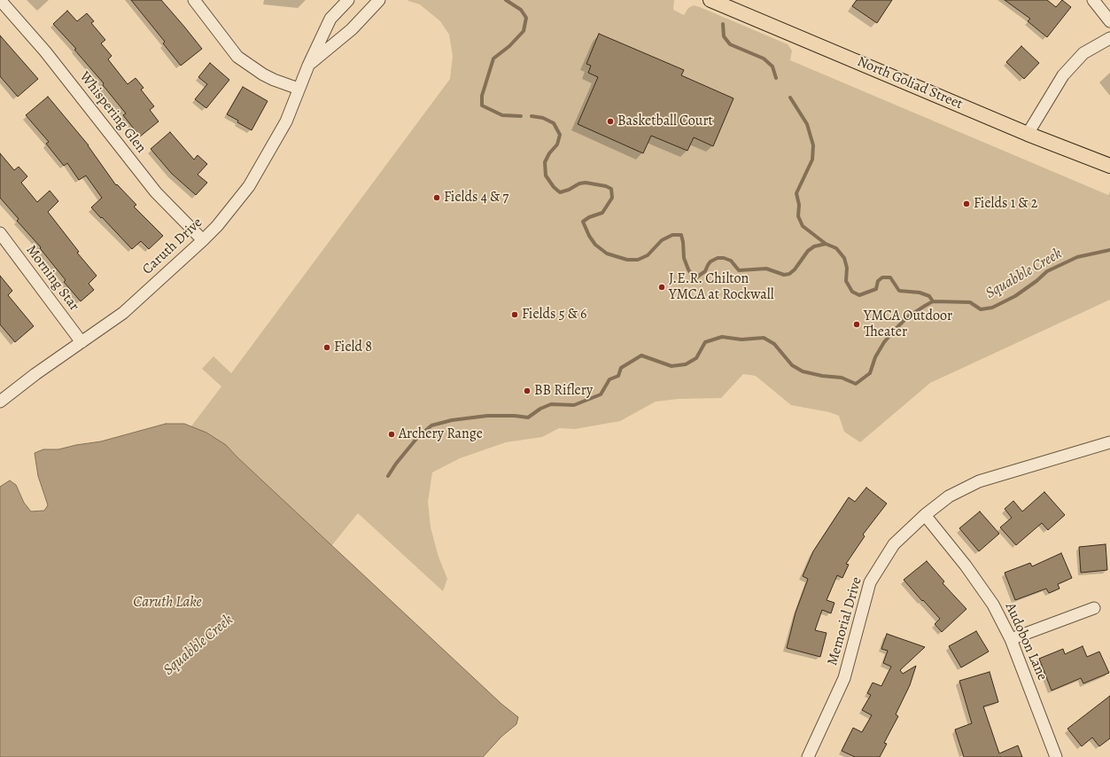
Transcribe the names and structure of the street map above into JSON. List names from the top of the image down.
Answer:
{
  "streets": {
    "main road": ["North Goliad Street"],
    "street": [
      "Whispering Glen",
      "Caruth Drive",
      "Morning Star",
      "Memorial Drive",
      "Audobon Lane"
    ]
  },
  "crossings": [
    ["Whispering Glen", "Caruth Drive"],
    ["Caruth Drive", "Morning Star"],
    ["Memorial Drive", "Audobon Lane"]
  ],
  "water": ["Squabble Creek", "Caruth Lake"],
  "places": [
    "Basketball Court",
    "Fields 4 & 7",
    "Fields 1 & 2",
    "J.E.R. Chilton YMCA at Rockwall",
    "Fields 5 & 6",
    "YMCA Outdoor Theater",
    "Field 8",
    "BB Riflery",
    "Archery Range"
  ]
}
